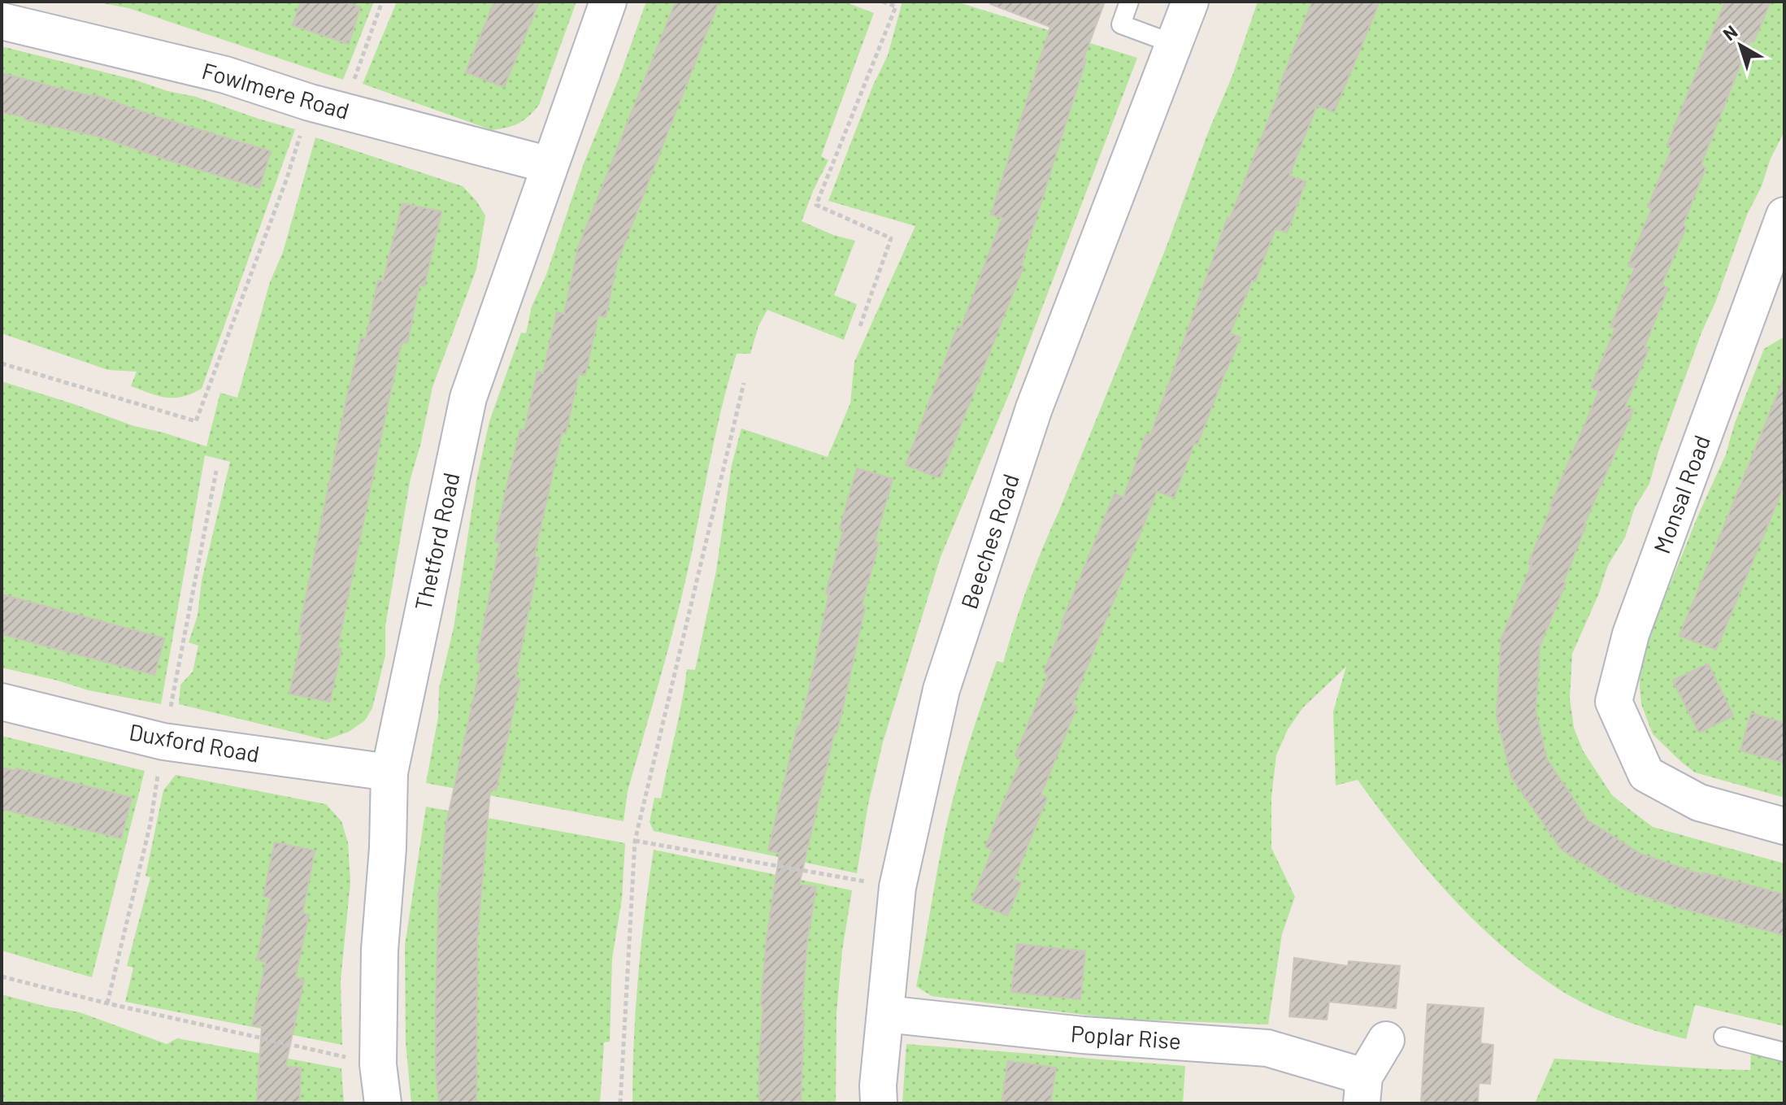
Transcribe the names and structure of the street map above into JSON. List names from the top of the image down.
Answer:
{
  "streets": {
    "street": [
      "Fowlmere Road",
      "Monsal Road",
      "Thetford Road",
      "Beeches Road",
      "Duxford Road",
      "Poplar Rise"
    ]
  },
  "crossings": [
    ["Fowlmere Road", "Thetford Road"],
    ["Thetford Road", "Duxford Road"],
    ["Beeches Road", "Poplar Rise"]
  ],
  "north": "top left"
}
